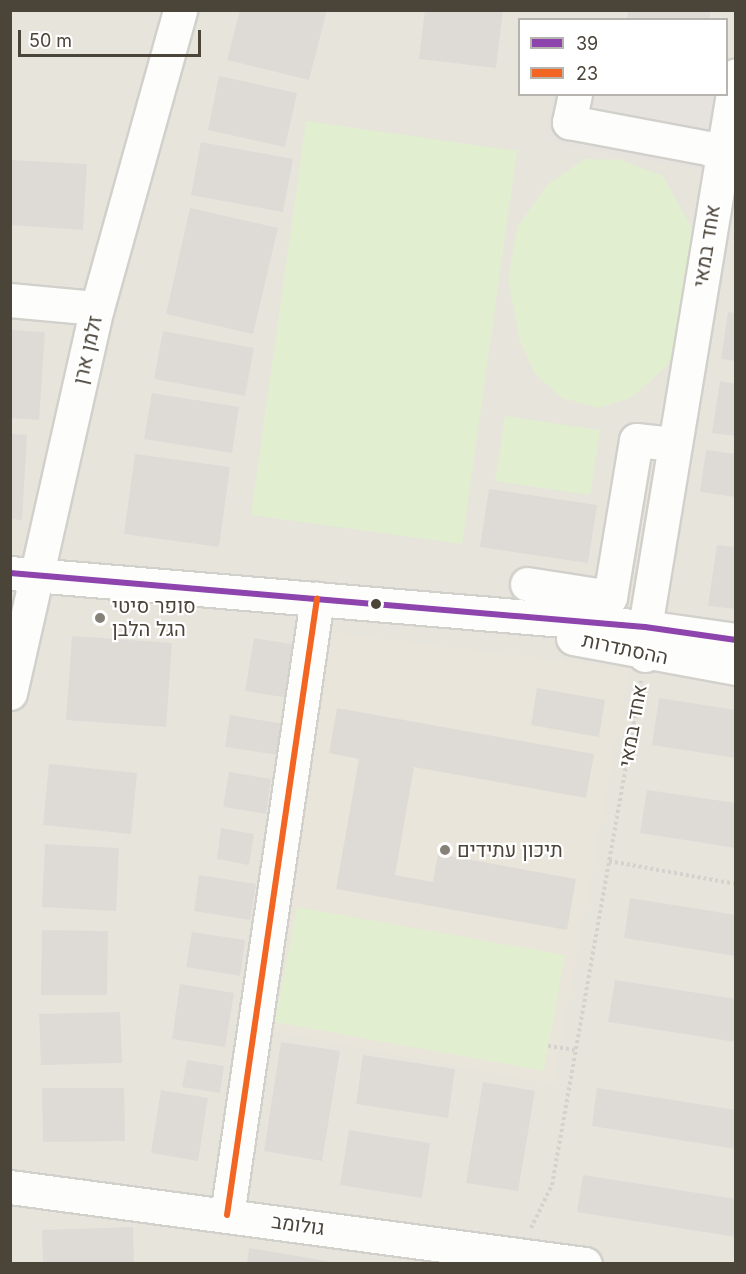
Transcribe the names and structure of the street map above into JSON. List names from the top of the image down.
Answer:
{
  "streets": {
    "street": [
      "אחד במאי",
      "זלמן ארן",
      "ההסתדרות",
      "גולומב"
    ]
  },
  "crossings": [
    ["אחד במאי", "ההסתדרות"],
    ["אחד במאי", "גולומב"],
    ["זלמן ארן", "ההסתדרות"]
  ],
  "places": ["סופר סיטי הגל הלבן", "תיכון עתידים"],
  "lines": ["transit line 39", "transit line 23"],
  "legend": ["39", "23"],
  "scale_bar": "50 m"
}
